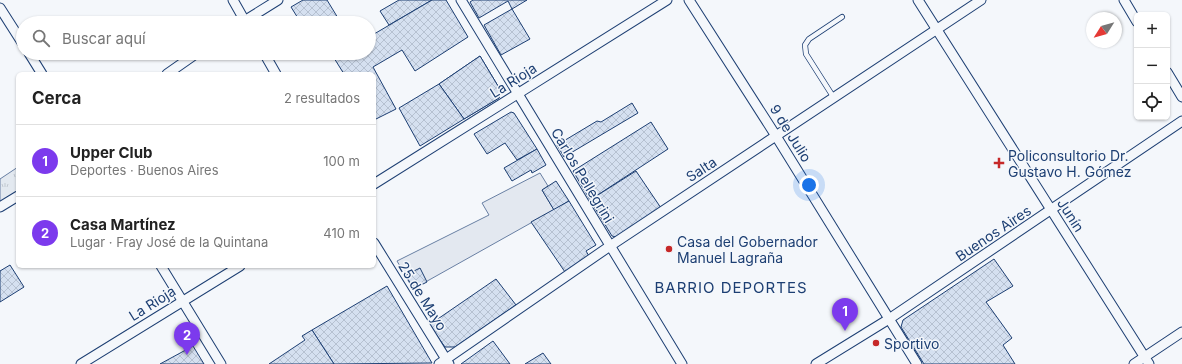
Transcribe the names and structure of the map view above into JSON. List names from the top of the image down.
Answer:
{
  "streets": {
    "street": [
      "La Rioja",
      "9 de Julio",
      "Salta",
      "Carlos Pellegrini",
      "Junín",
      "Buenos Aires",
      "25 de Mayo"
    ]
  },
  "crossings": [
    ["La Rioja", "Carlos Pellegrini"],
    ["9 de Julio", "Salta"],
    ["9 de Julio", "Buenos Aires"],
    ["Salta", "Carlos Pellegrini"],
    ["Salta", "Junín"],
    ["Salta", "25 de Mayo"],
    ["Junín", "Buenos Aires"]
  ],
  "districts": ["BARRIO DEPORTES"],
  "places": {
    "health": ["Policonsultorio Dr. Gustavo H. Gómez"],
    "other": ["Casa del Gobernador Manuel Lagraña", "Sportivo"]
  },
  "north": "bottom left",
  "page": {
    "map_buttons": ["+", "−"],
    "search": "Buscar aquí",
    "heading": ["Cerca", "2 resultados"],
    "list": [
      {
        "mark": "1",
        "name": "Upper Club",
        "note": "Deportes · Buenos Aires",
        "value": "100 m"
      },
      {
        "mark": "2",
        "name": "Casa Martínez",
        "note": "Lugar · Fray José de la Quintana",
        "value": "410 m"
      }
    ],
    "pins": ["1", "2"]
  }
}
